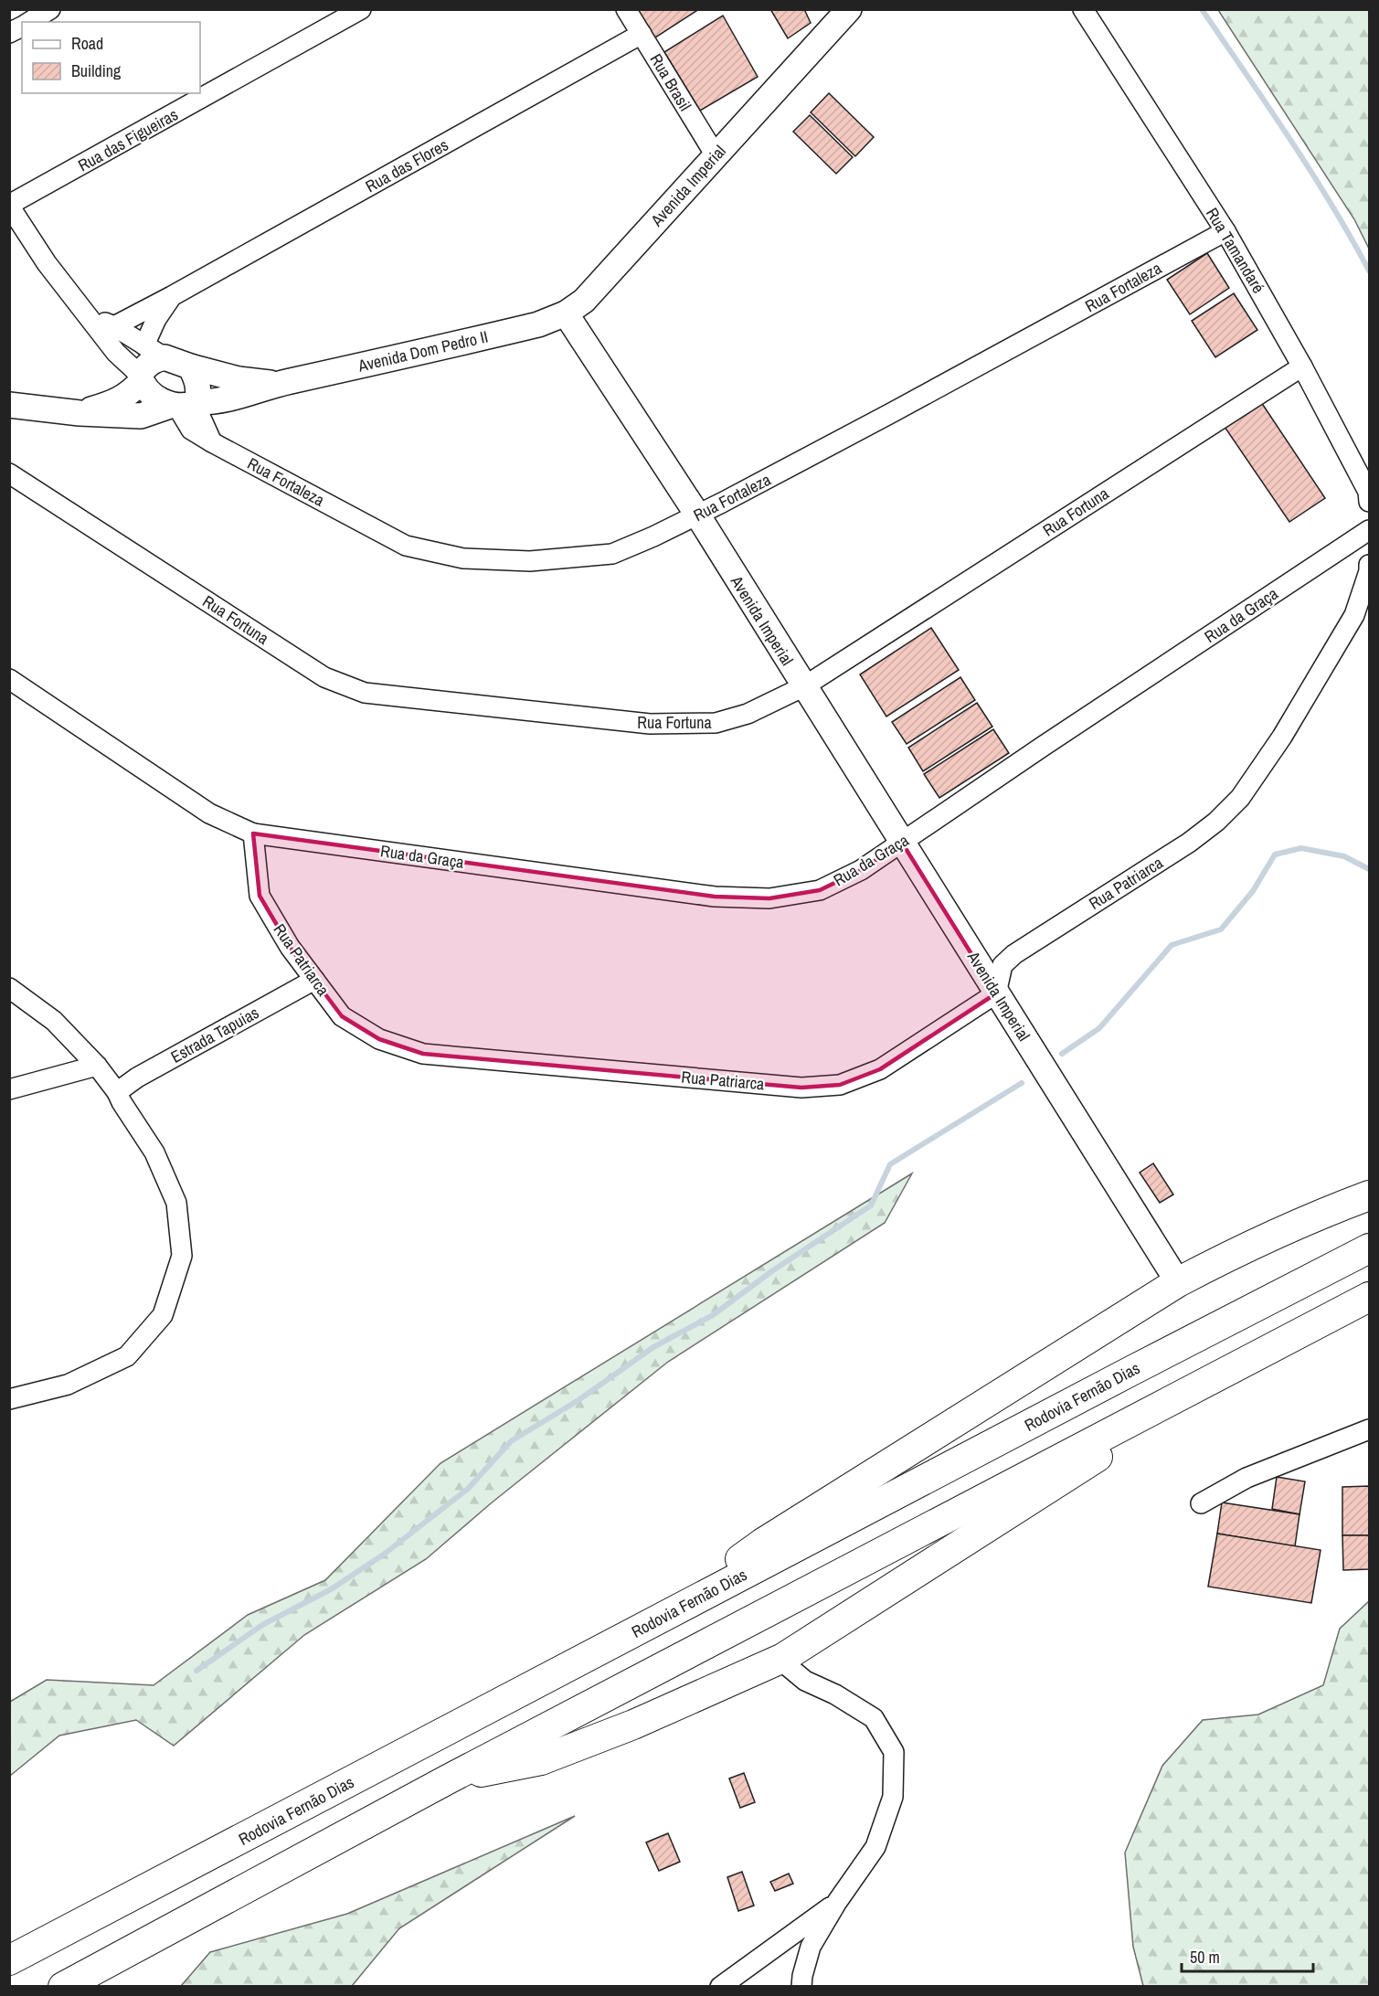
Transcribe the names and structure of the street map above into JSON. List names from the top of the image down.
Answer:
{
  "streets": {
    "highway": ["Rodovia Fernão Dias"],
    "main road": ["Avenida Imperial", "Avenida Dom Pedro II"],
    "street": [
      "Rua Brasil",
      "Rua das Figueiras",
      "Rua das Flores",
      "Rua Tamandaré",
      "Rua Fortaleza",
      "Rua Fortuna",
      "Rua da Graça",
      "Rua Patriarca",
      "Estrada Tapuias"
    ]
  },
  "crossings": [
    ["Rua Brasil", "Rua das Flores"],
    ["Rua Brasil", "Avenida Imperial"],
    ["Rua das Flores", "Avenida Dom Pedro II"],
    ["Avenida Imperial", "Rua Fortaleza"],
    ["Avenida Imperial", "Avenida Dom Pedro II"],
    ["Avenida Imperial", "Rua Fortuna"],
    ["Avenida Imperial", "Rua da Graça"],
    ["Avenida Imperial", "Rua Patriarca"],
    ["Rua Tamandaré", "Rua Fortaleza"],
    ["Rua Tamandaré", "Rua Fortuna"],
    ["Rua Fortaleza", "Avenida Dom Pedro II"],
    ["Rua da Graça", "Rua Patriarca"],
    ["Rua Patriarca", "Estrada Tapuias"]
  ],
  "legend": ["Road", "Building"],
  "scale_bar": "50 m"
}
